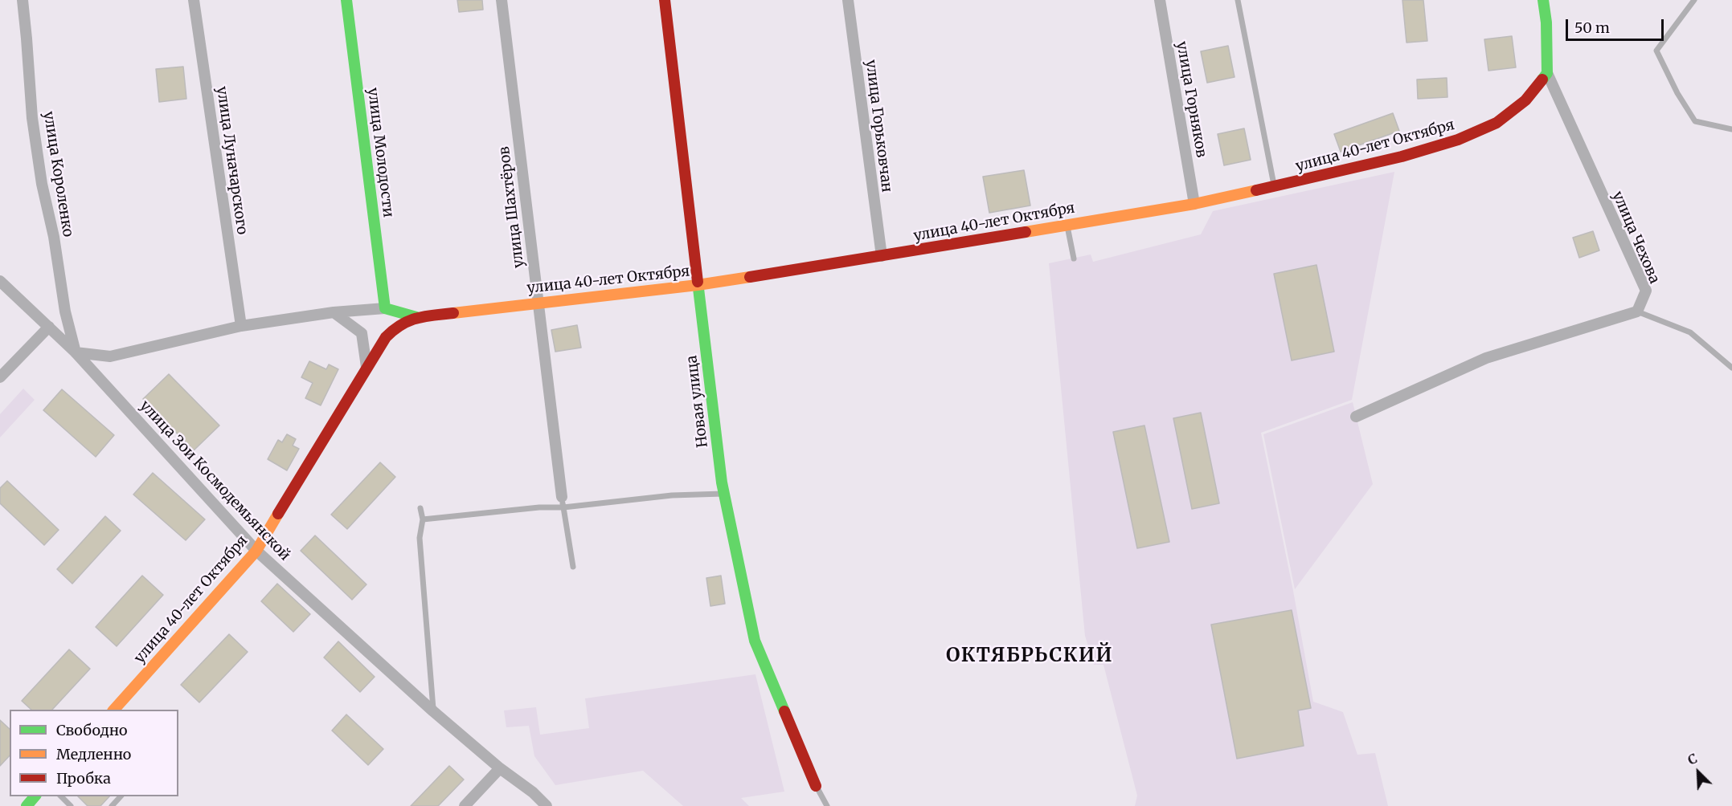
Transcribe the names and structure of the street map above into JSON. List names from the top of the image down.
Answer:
{
  "streets": {
    "street": [
      "улица Горняков",
      "улица Горьковчан",
      "улица 40-лет Октября",
      "улица Молодости",
      "улица Луначарского",
      "улица Короленко",
      "улица Шахтёров",
      "улица Чехова",
      "Новая улица",
      "улица Зои Космодемьянской"
    ]
  },
  "crossings": [
    ["улица Горняков", "улица 40-лет Октября"],
    ["улица Горьковчан", "улица 40-лет Октября"],
    ["улица 40-лет Октября", "улица Молодости"],
    ["улица 40-лет Октября", "улица Луначарского"],
    ["улица 40-лет Октября", "улица Короленко"],
    ["улица 40-лет Октября", "улица Шахтёров"],
    ["улица 40-лет Октября", "улица Чехова"],
    ["улица 40-лет Октября", "Новая улица"],
    ["улица 40-лет Октября", "улица Зои Космодемьянской"],
    ["улица Короленко", "улица Зои Космодемьянской"]
  ],
  "districts": ["ОКТЯБРЬСКИЙ"],
  "legend": ["Свободно", "Медленно", "Пробка"],
  "scale_bar": "50 m",
  "north": "top left"
}
